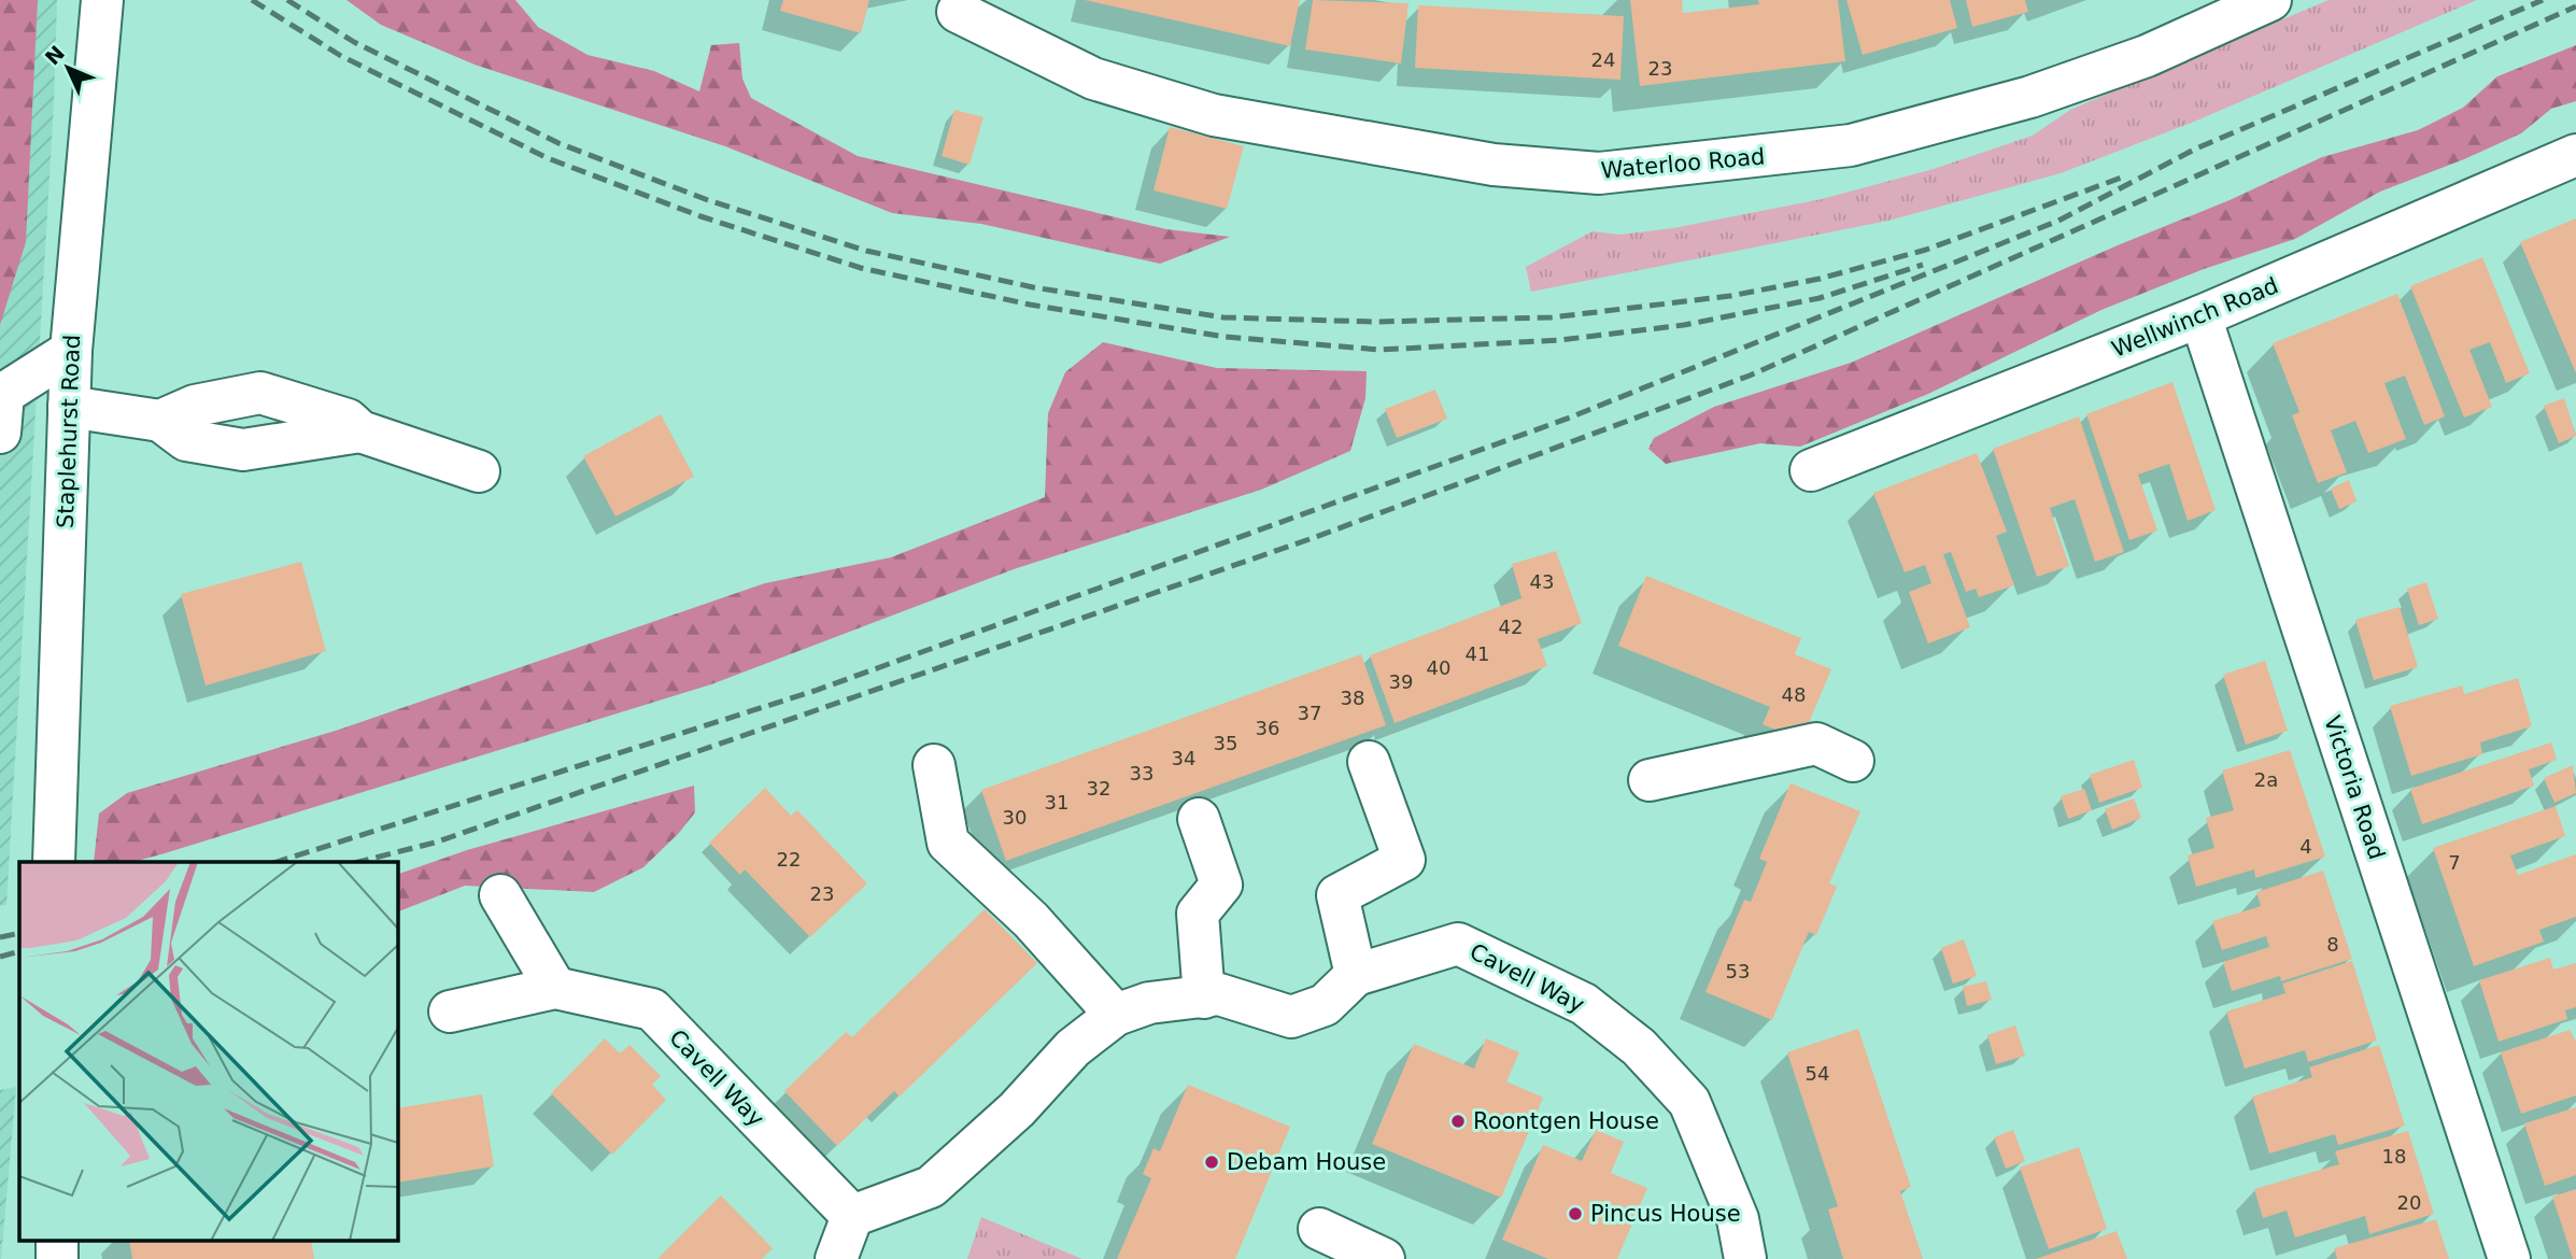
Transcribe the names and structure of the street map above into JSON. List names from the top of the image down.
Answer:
{
  "streets": {
    "street": [
      "Waterloo Road",
      "Wellwinch Road",
      "Staplehurst Road",
      "Victoria Road",
      "Cavell Way"
    ]
  },
  "crossings": [
    ["Wellwinch Road", "Victoria Road"]
  ],
  "places": ["Roontgen House", "Debam House", "Pincus House"],
  "house_numbers": [
    "24",
    "23",
    "43",
    "42",
    "41",
    "40",
    "39",
    "48",
    "38",
    "37",
    "36",
    "35",
    "34",
    "33",
    "2a",
    "32",
    "31",
    "30",
    "4",
    "22",
    "7",
    "23",
    "8",
    "53",
    "54",
    "18",
    "20"
  ],
  "north": "top left"
}
